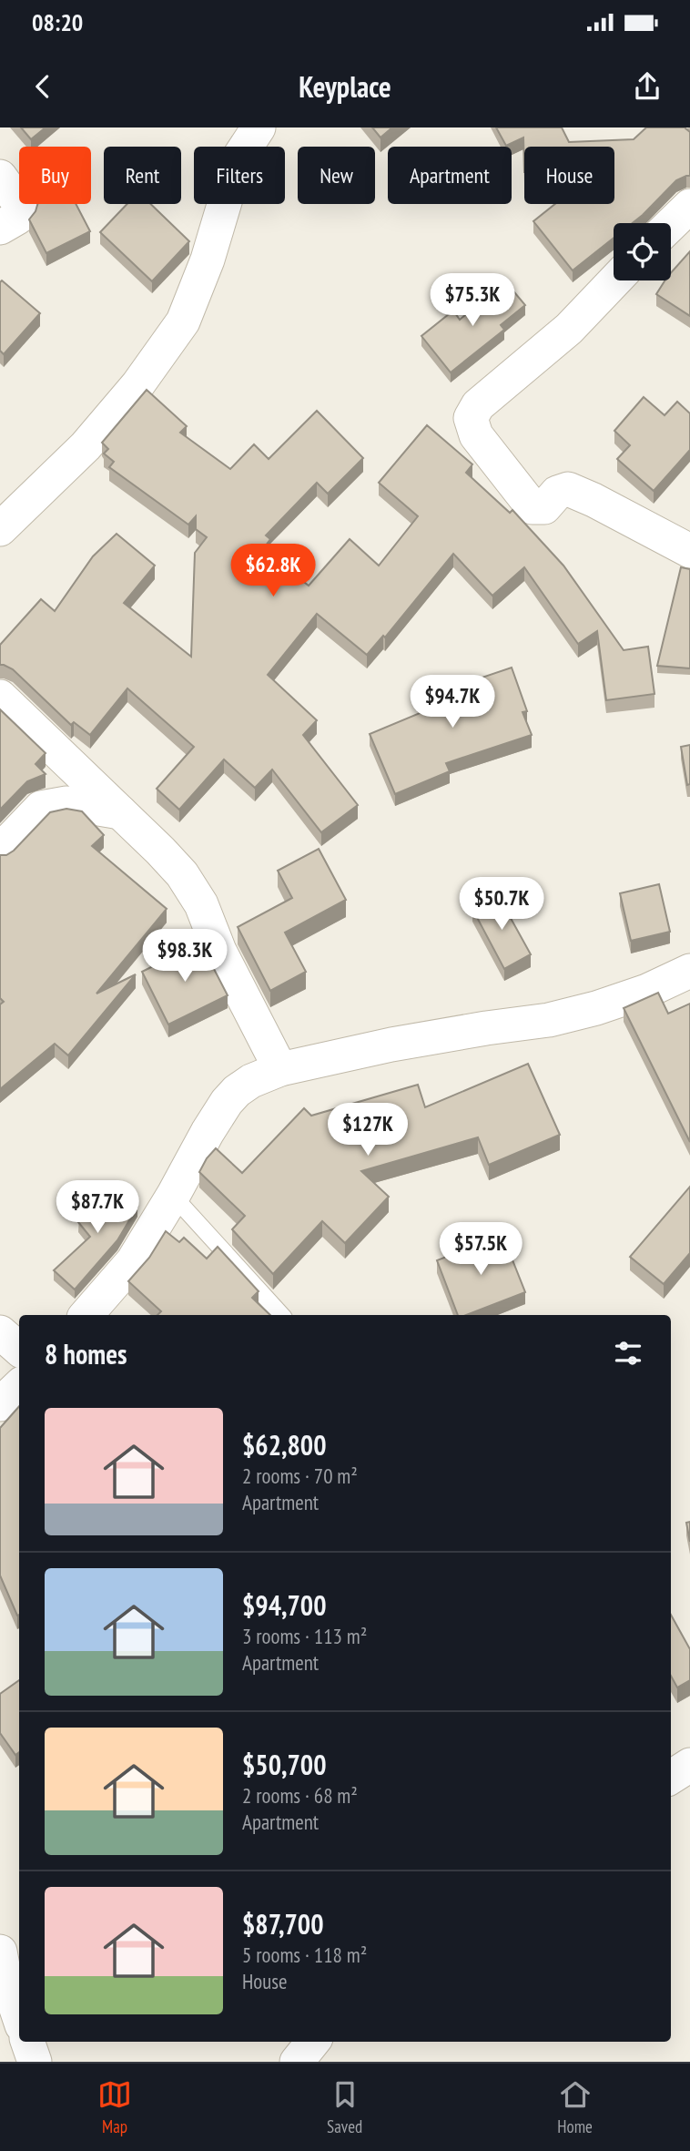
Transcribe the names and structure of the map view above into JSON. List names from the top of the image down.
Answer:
{
  "page": {
    "status": "08:20",
    "header": "Keyplace",
    "chip": [
      "Buy",
      "Rent",
      "Filters",
      "New",
      "Apartment",
      "House"
    ],
    "price": [
      "$75.3K",
      "$62.8K",
      "$94.7K",
      "$50.7K",
      "$98.3K",
      "$127K",
      "$87.7K",
      "$57.5K"
    ],
    "heading": "8 homes",
    "list": [
      {
        "name": "$62,800",
        "note": "2 rooms · 70 m² · Apartment"
      },
      {
        "name": "$94,700",
        "note": "3 rooms · 113 m² · Apartment"
      },
      {
        "name": "$50,700",
        "note": "2 rooms · 68 m² · Apartment"
      },
      {
        "name": "$87,700",
        "note": "5 rooms · 118 m² · House"
      }
    ],
    "tabs": ["Map", "Saved", "Home"]
  }
}
